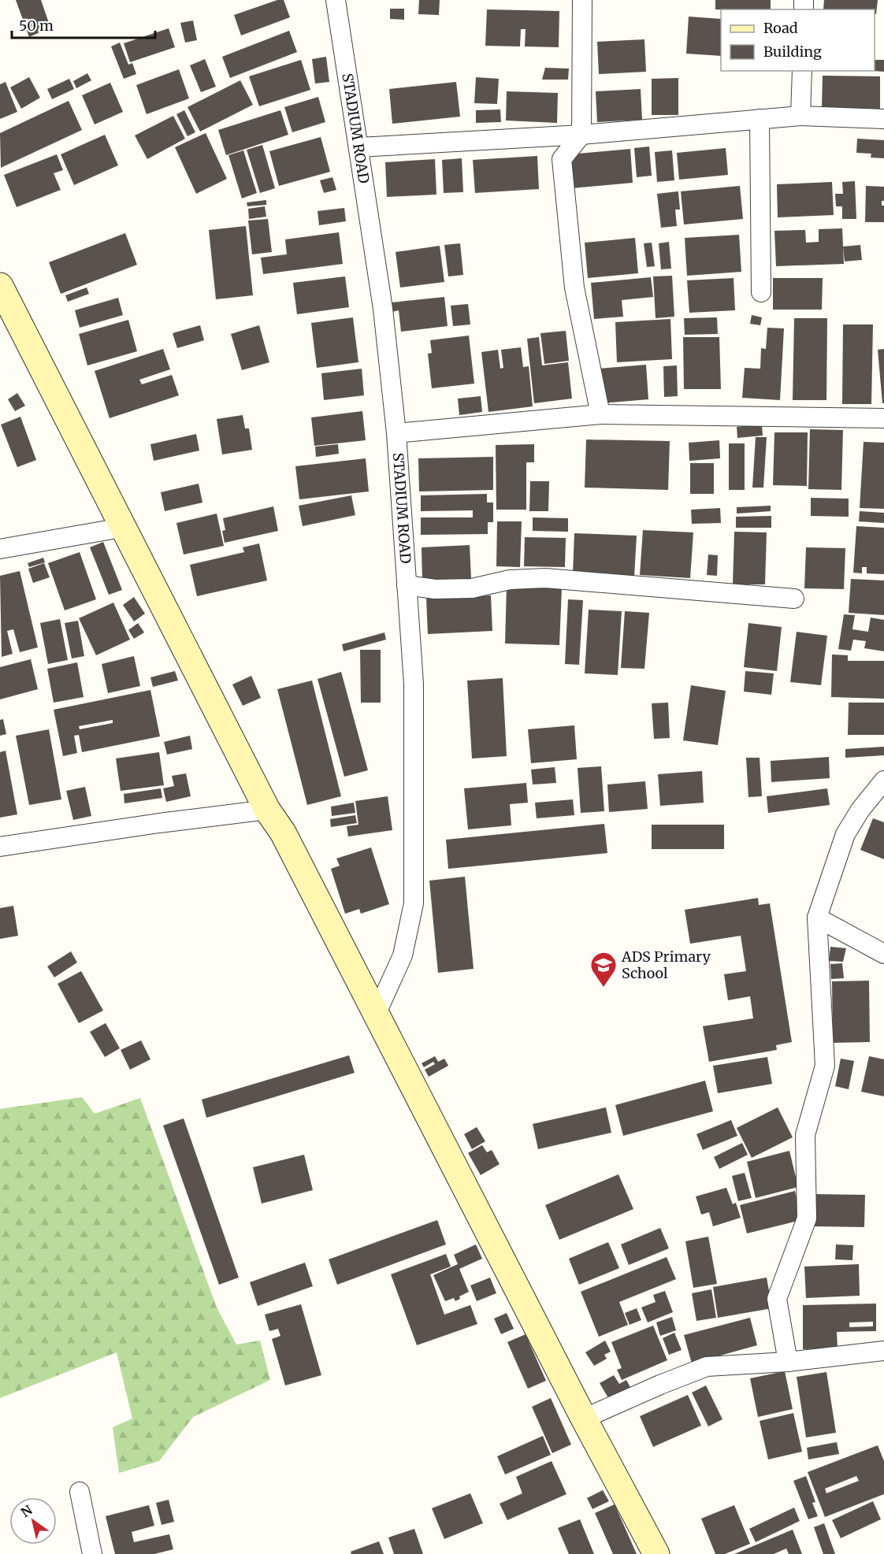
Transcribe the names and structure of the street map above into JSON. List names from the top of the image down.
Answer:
{
  "streets": {
    "street": ["STADIUM ROAD"]
  },
  "places": {
    "school or university": ["ADS Primary School"]
  },
  "legend": ["Road", "Building"],
  "scale_bar": "50 m",
  "north": "top left"
}
